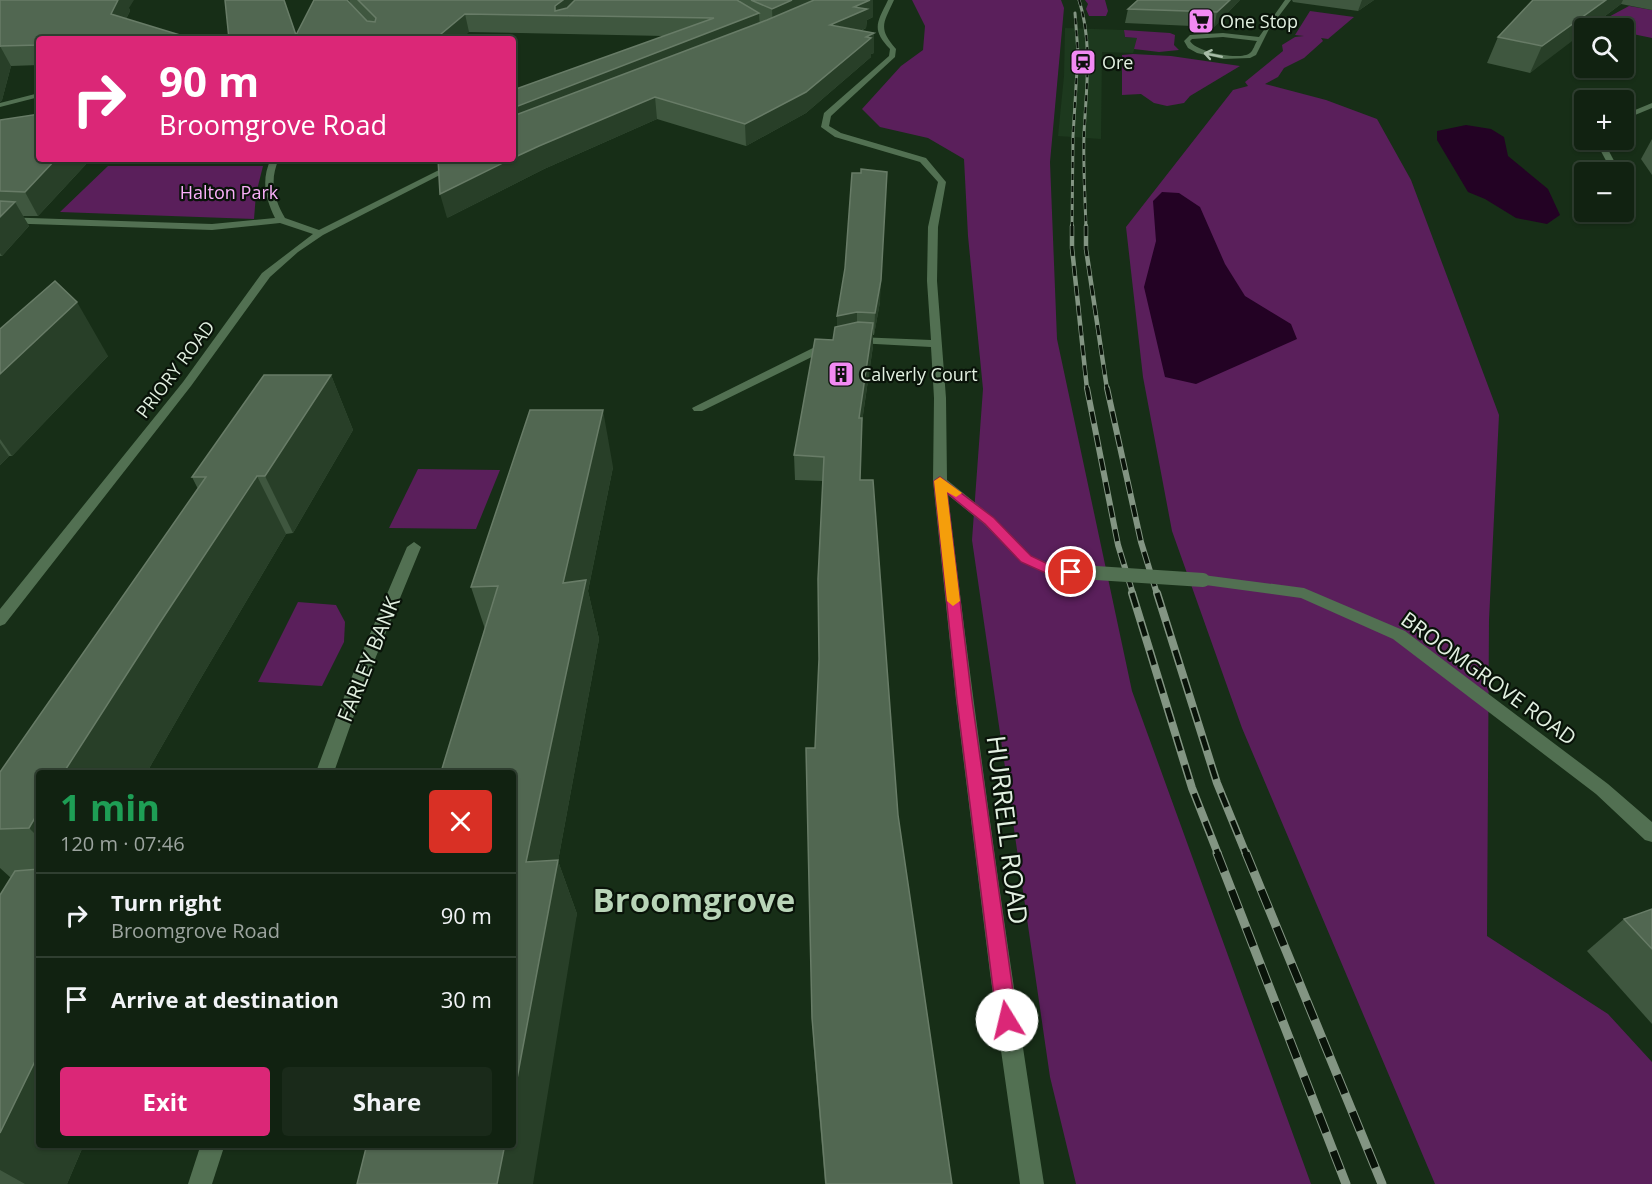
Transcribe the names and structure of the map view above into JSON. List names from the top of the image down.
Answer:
{
  "streets": {
    "street": [
      "PRIORY ROAD",
      "FARLEY BANK",
      "BROOMGROVE ROAD",
      "HURRELL ROAD"
    ]
  },
  "crossings": [
    ["BROOMGROVE ROAD", "HURRELL ROAD"]
  ],
  "districts": ["Broomgrove"],
  "parks": ["Halton Park"],
  "places": {
    "supermarket": ["One Stop"],
    "station": ["Ore"],
    "building": ["Calverly Court"]
  },
  "page": {
    "map_buttons": ["+", "−"],
    "turn": ["90 m", "Broomgrove Road"],
    "heading": ["1 min", "120 m · 07:46"],
    "list": [
      {
        "name": "Turn right",
        "note": "Broomgrove Road",
        "value": "90 m"
      },
      {
        "name": "Arrive at destination",
        "value": "30 m"
      }
    ],
    "buttons": ["Exit", "Share"]
  }
}
